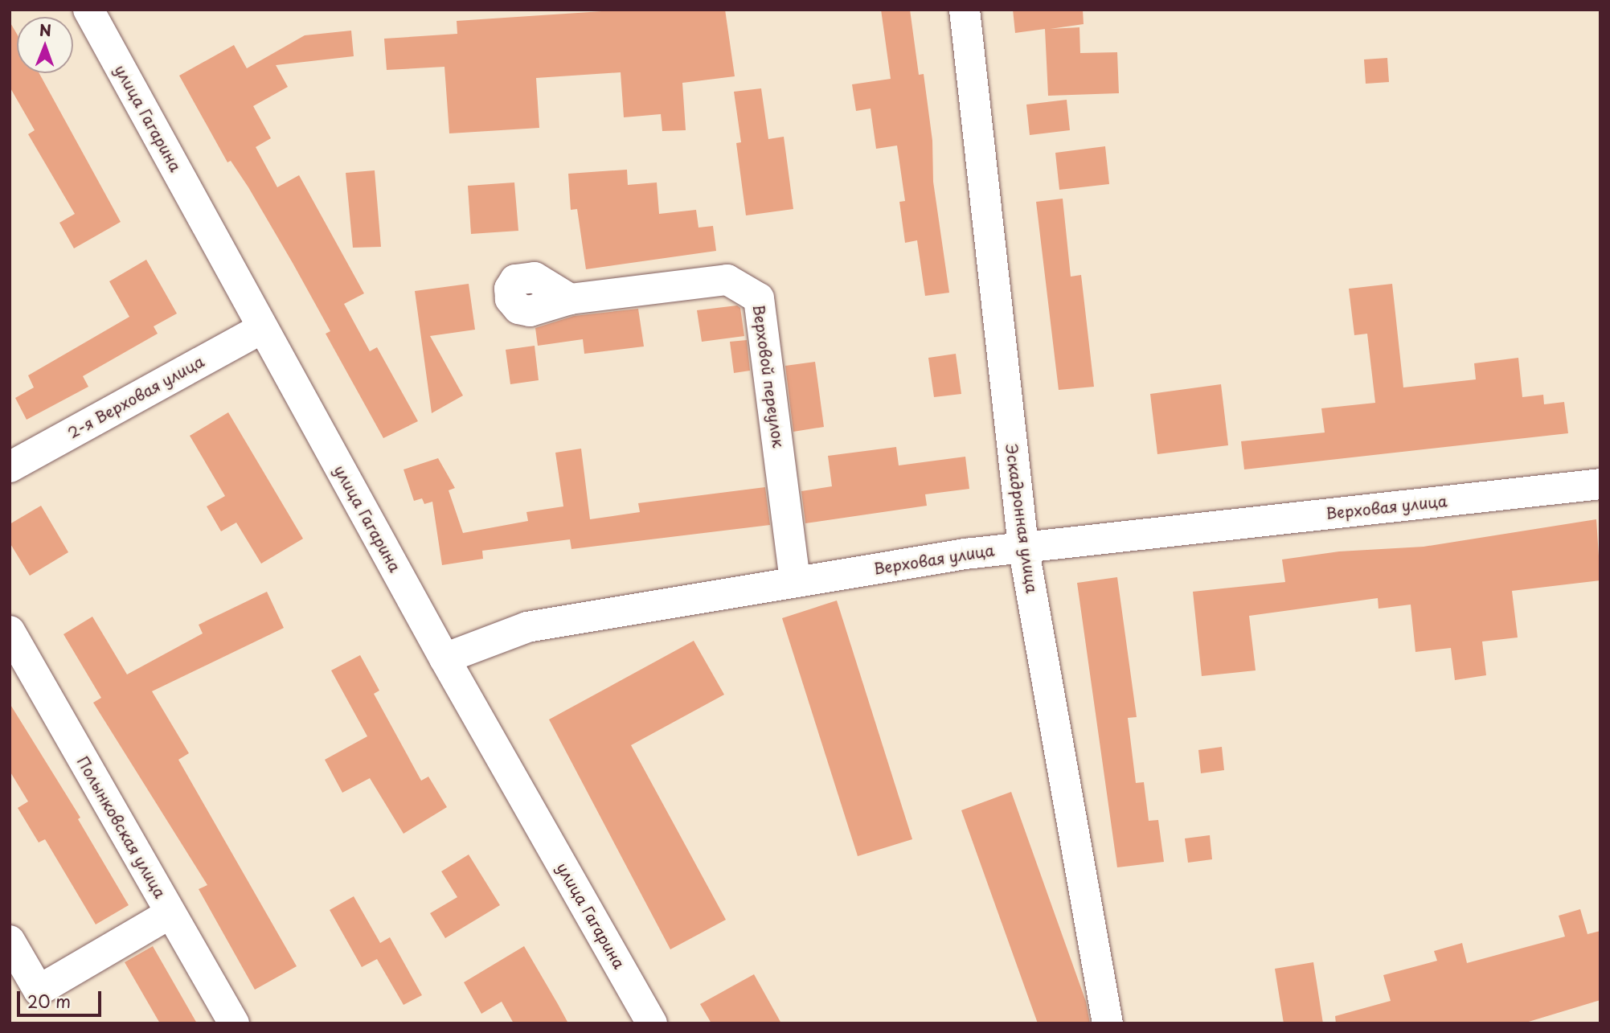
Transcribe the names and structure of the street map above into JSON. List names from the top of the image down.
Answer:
{
  "streets": {
    "street": [
      "улица Гагарина",
      "Верховой переулок",
      "2-я Верховая улица",
      "Верховая улица",
      "Эскадронная улица",
      "Полынковская улица"
    ]
  },
  "crossings": [
    ["улица Гагарина", "2-я Верховая улица"],
    ["улица Гагарина", "Верховая улица"],
    ["Верховой переулок", "Верховая улица"],
    ["Верховая улица", "Эскадронная улица"]
  ],
  "scale_bar": "20 m",
  "north": "top"
}
